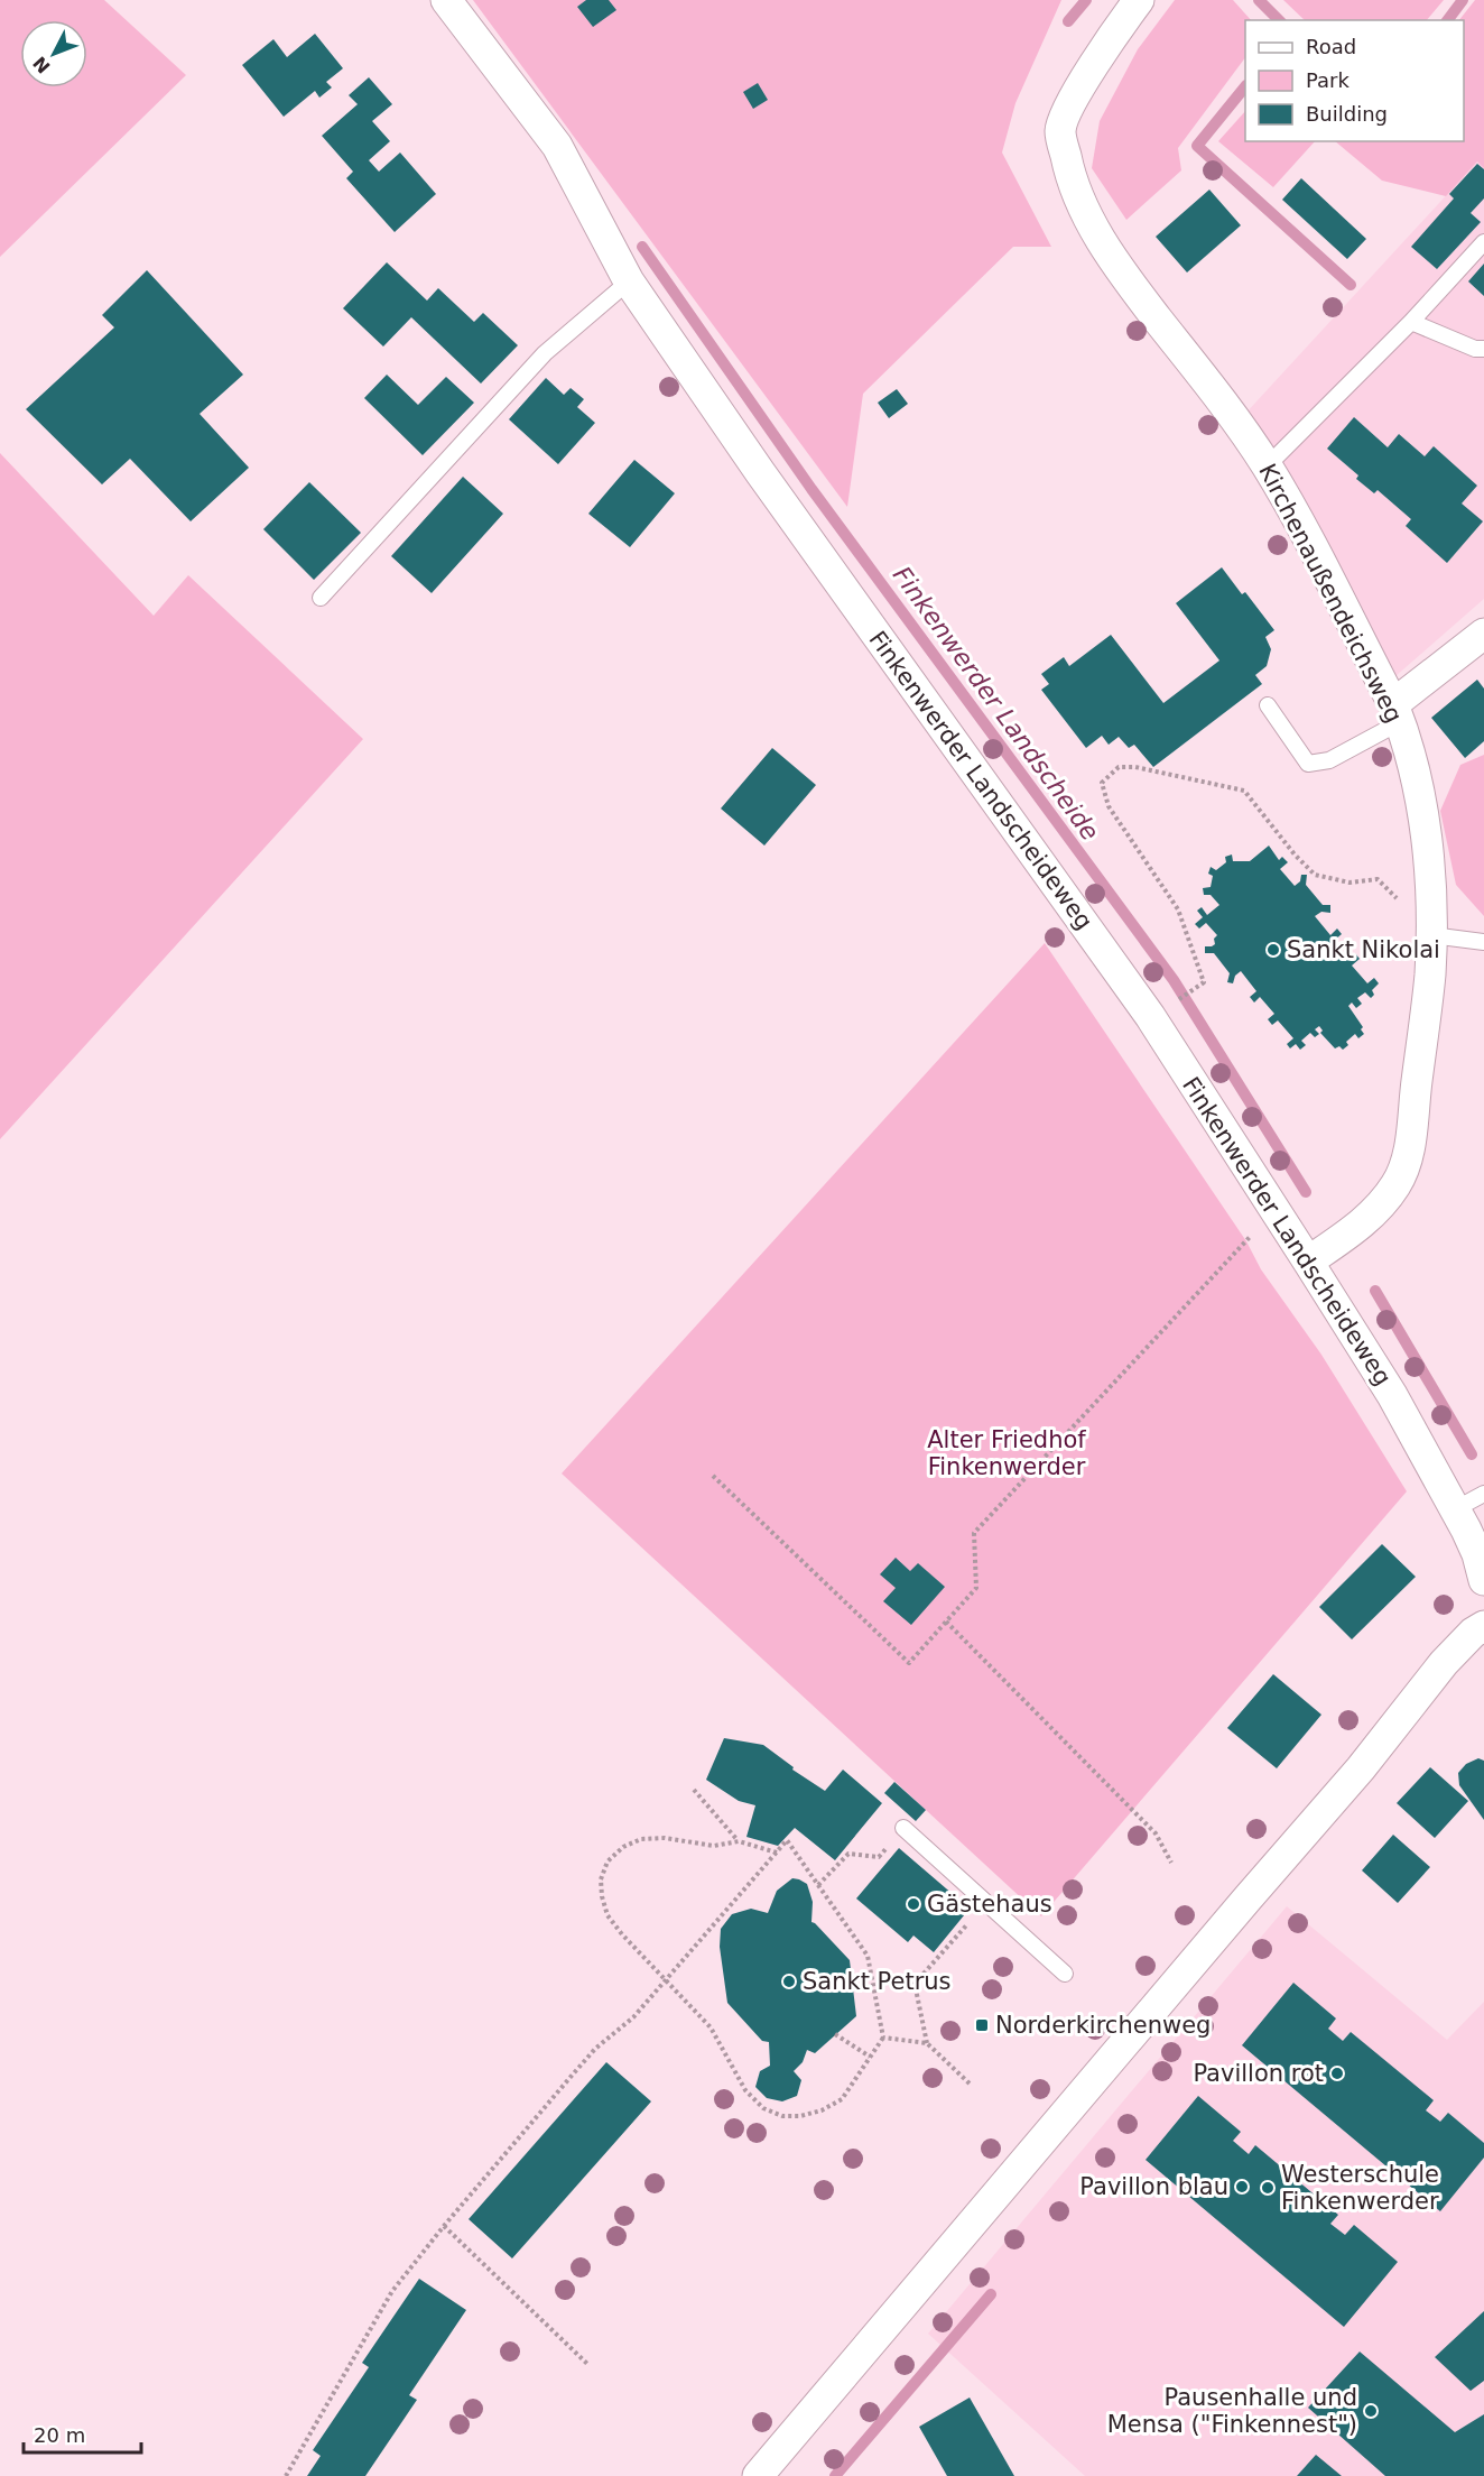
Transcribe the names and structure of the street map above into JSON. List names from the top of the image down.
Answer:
{
  "streets": {
    "street": ["Kirchenaußendeichsweg", "Finkenwerder Landscheideweg"]
  },
  "crossings": [
    ["Kirchenaußendeichsweg", "Finkenwerder Landscheideweg"]
  ],
  "water": ["Finkenwerder Landscheide"],
  "parks": ["Alter Friedhof Finkenwerder"],
  "places": {
    "other": [
      "Sankt Nikolai",
      "Gästehaus",
      "Sankt Petrus",
      "Pavillon rot",
      "Pavillon blau",
      "Westerschule Finkenwerder",
      "Pausenhalle und Mensa (\"Finkennest\")"
    ],
    "transit": ["Norderkirchenweg"]
  },
  "legend": ["Road", "Park", "Building"],
  "scale_bar": "20 m",
  "north": "bottom left"
}
